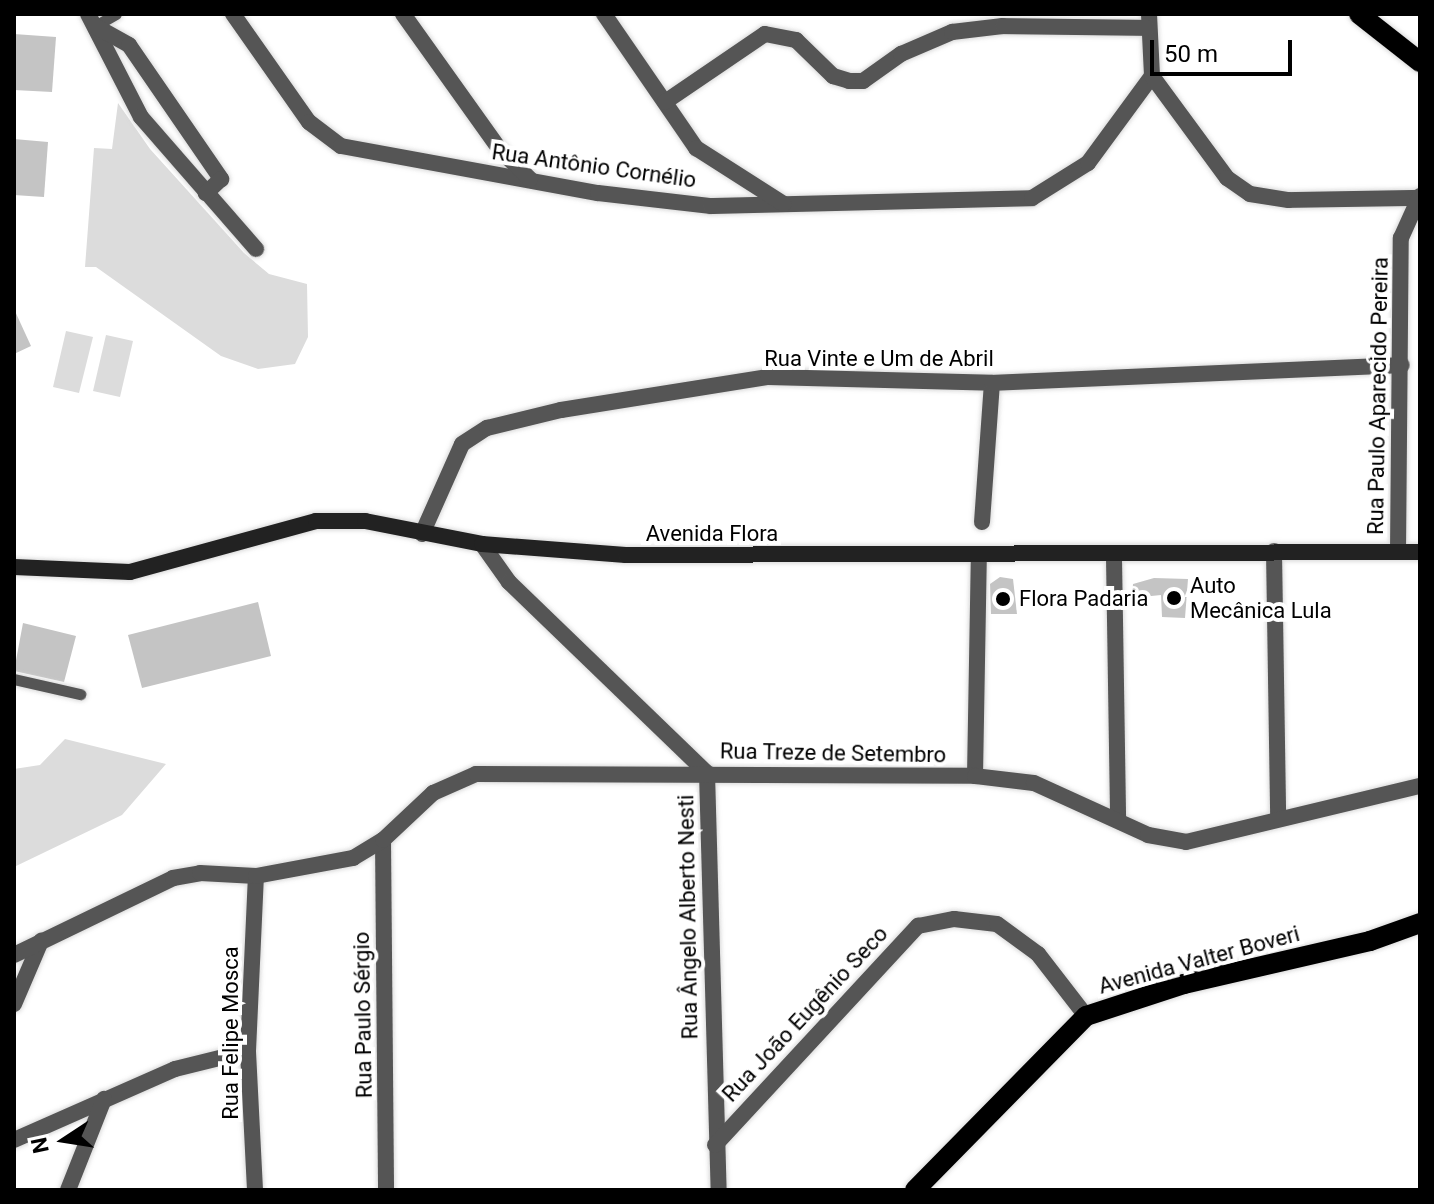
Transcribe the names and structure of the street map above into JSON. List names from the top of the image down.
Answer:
{
  "streets": {
    "main road": ["Avenida Flora", "Avenida Valter Boveri"],
    "street": [
      "Rua Antônio Cornélio",
      "Rua Vinte e Um de Abril",
      "Rua Paulo Aparecido Pereira",
      "Rua Treze de Setembro",
      "Rua Ângelo Alberto Nesti",
      "Rua João Eugênio Seco",
      "Rua Paulo Sérgio",
      "Rua Felipe Mosca"
    ]
  },
  "crossings": [
    ["Rua Vinte e Um de Abril", "Rua Paulo Aparecido Pereira"],
    ["Rua Vinte e Um de Abril", "Avenida Flora"],
    ["Rua Paulo Aparecido Pereira", "Avenida Flora"],
    ["Avenida Flora", "Rua Ângelo Alberto Nesti"],
    ["Rua Treze de Setembro", "Rua Ângelo Alberto Nesti"],
    ["Rua Treze de Setembro", "Rua Paulo Sérgio"],
    ["Rua Treze de Setembro", "Rua Felipe Mosca"],
    ["Rua Ângelo Alberto Nesti", "Rua João Eugênio Seco"],
    ["Avenida Valter Boveri", "Rua João Eugênio Seco"]
  ],
  "places": ["Auto Mecânica Lula", "Flora Padaria"],
  "scale_bar": "50 m",
  "north": "left"
}
